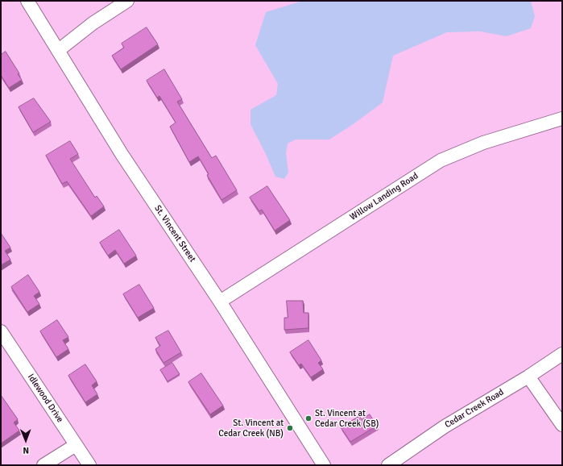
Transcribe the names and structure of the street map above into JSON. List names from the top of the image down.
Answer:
{
  "streets": {
    "street": [
      "Willow Landing Road",
      "St. Vincent Street",
      "Idlewood Drive",
      "Cedar Creek Road"
    ]
  },
  "crossings": [
    ["Willow Landing Road", "St. Vincent Street"]
  ],
  "places": ["St. Vincent at Cedar Creek (SB)", "St. Vincent at Cedar Creek (NB)"],
  "north": "bottom"
}
